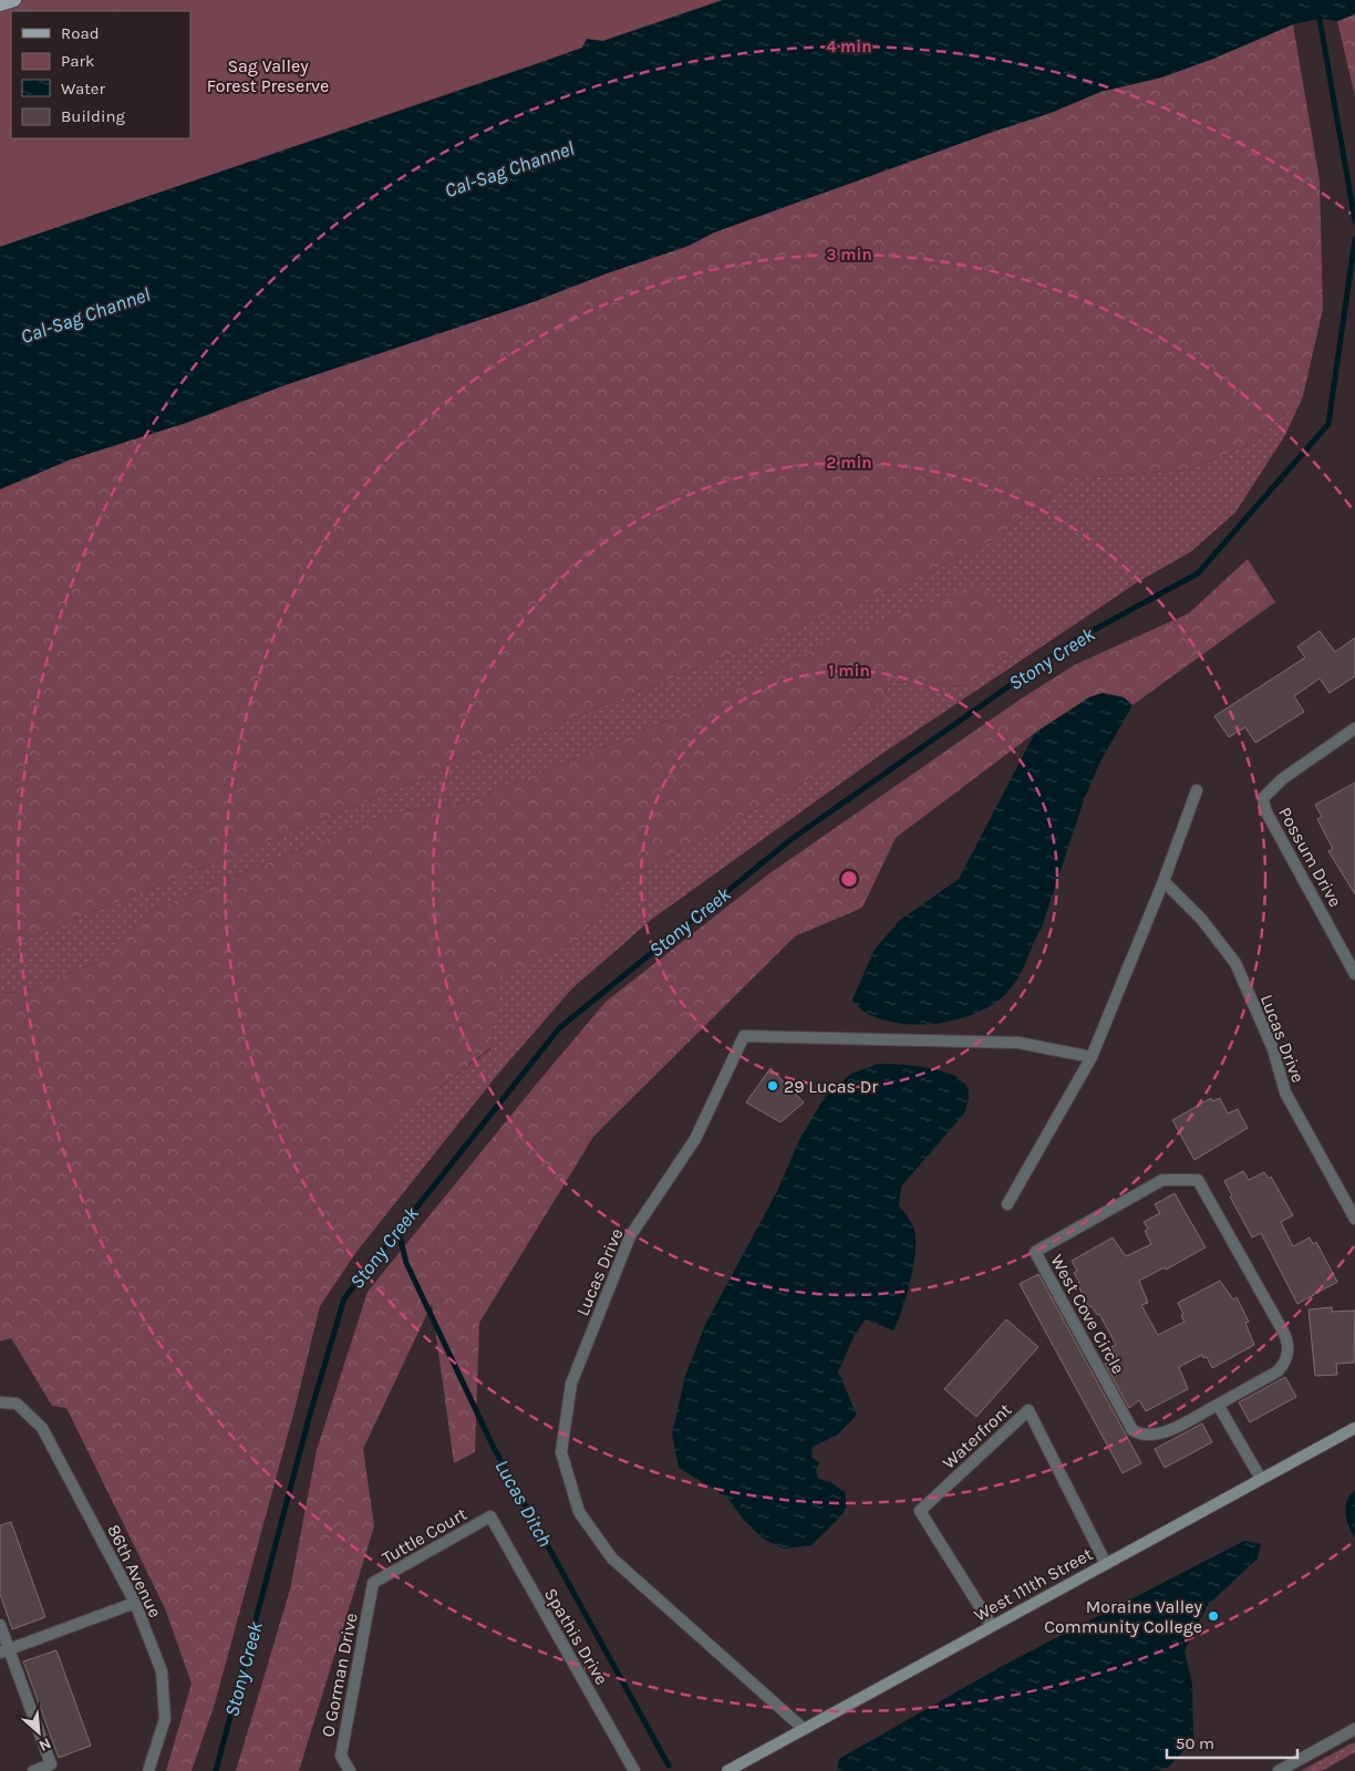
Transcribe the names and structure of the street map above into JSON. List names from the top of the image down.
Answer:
{
  "streets": {
    "main road": ["West 111th Street"],
    "street": [
      "Possum Drive",
      "Lucas Drive",
      "West Cove Circle",
      "Waterfront",
      "Tuttle Court",
      "86th Avenue",
      "Spathis Drive",
      "O Gorman Drive"
    ]
  },
  "crossings": [
    ["Lucas Drive", "West 111th Street"],
    ["Waterfront", "West 111th Street"],
    ["Tuttle Court", "Spathis Drive"],
    ["Tuttle Court", "O Gorman Drive"]
  ],
  "water": ["Cal-Sag Channel", "Stony Creek", "Lucas Ditch"],
  "parks": ["Sag Valley Forest Preserve"],
  "places": ["29 Lucas Dr", "Moraine Valley Community College"],
  "legend": [
    "Road",
    "Park",
    "Water",
    "Building"
  ],
  "scale_bar": "50 m",
  "north": "bottom right",
  "rings": [
    "4 min",
    "3 min",
    "2 min",
    "1 min"
  ]
}
